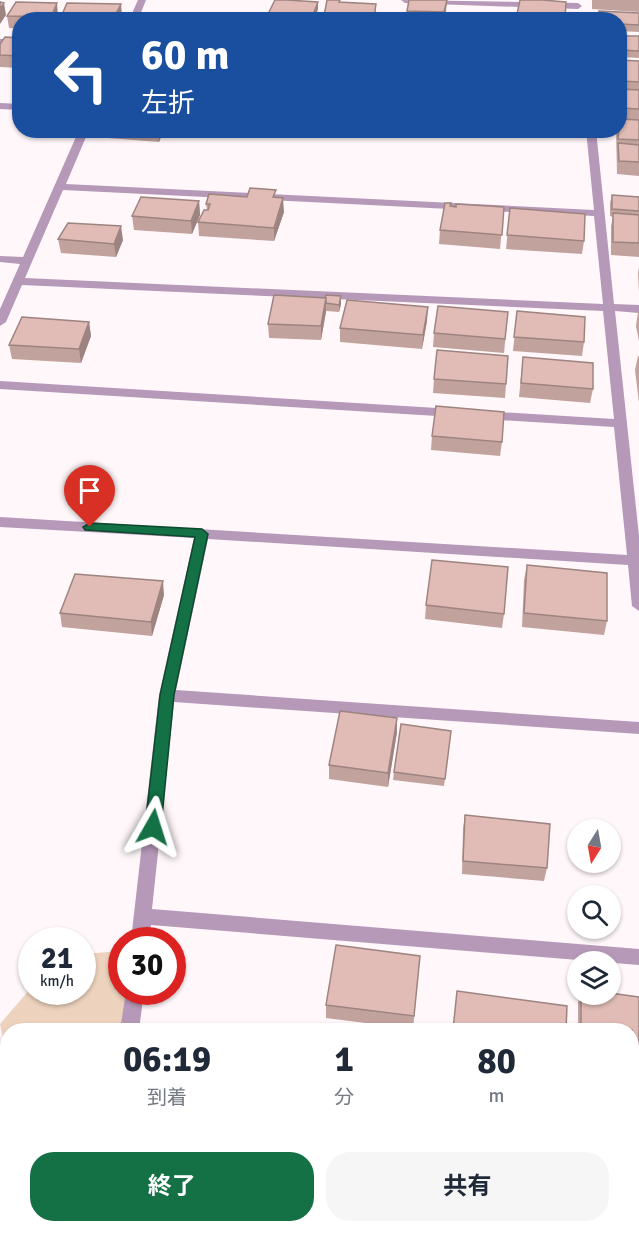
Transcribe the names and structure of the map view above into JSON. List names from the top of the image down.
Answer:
{
  "north": "bottom",
  "page": {
    "turn": ["60 m", "左折"],
    "speed": "21 km/h",
    "limit": "30",
    "eta": [
      "06:19",
      "到着",
      "1",
      "分",
      "80",
      "m"
    ],
    "buttons": ["終了", "共有"]
  }
}
